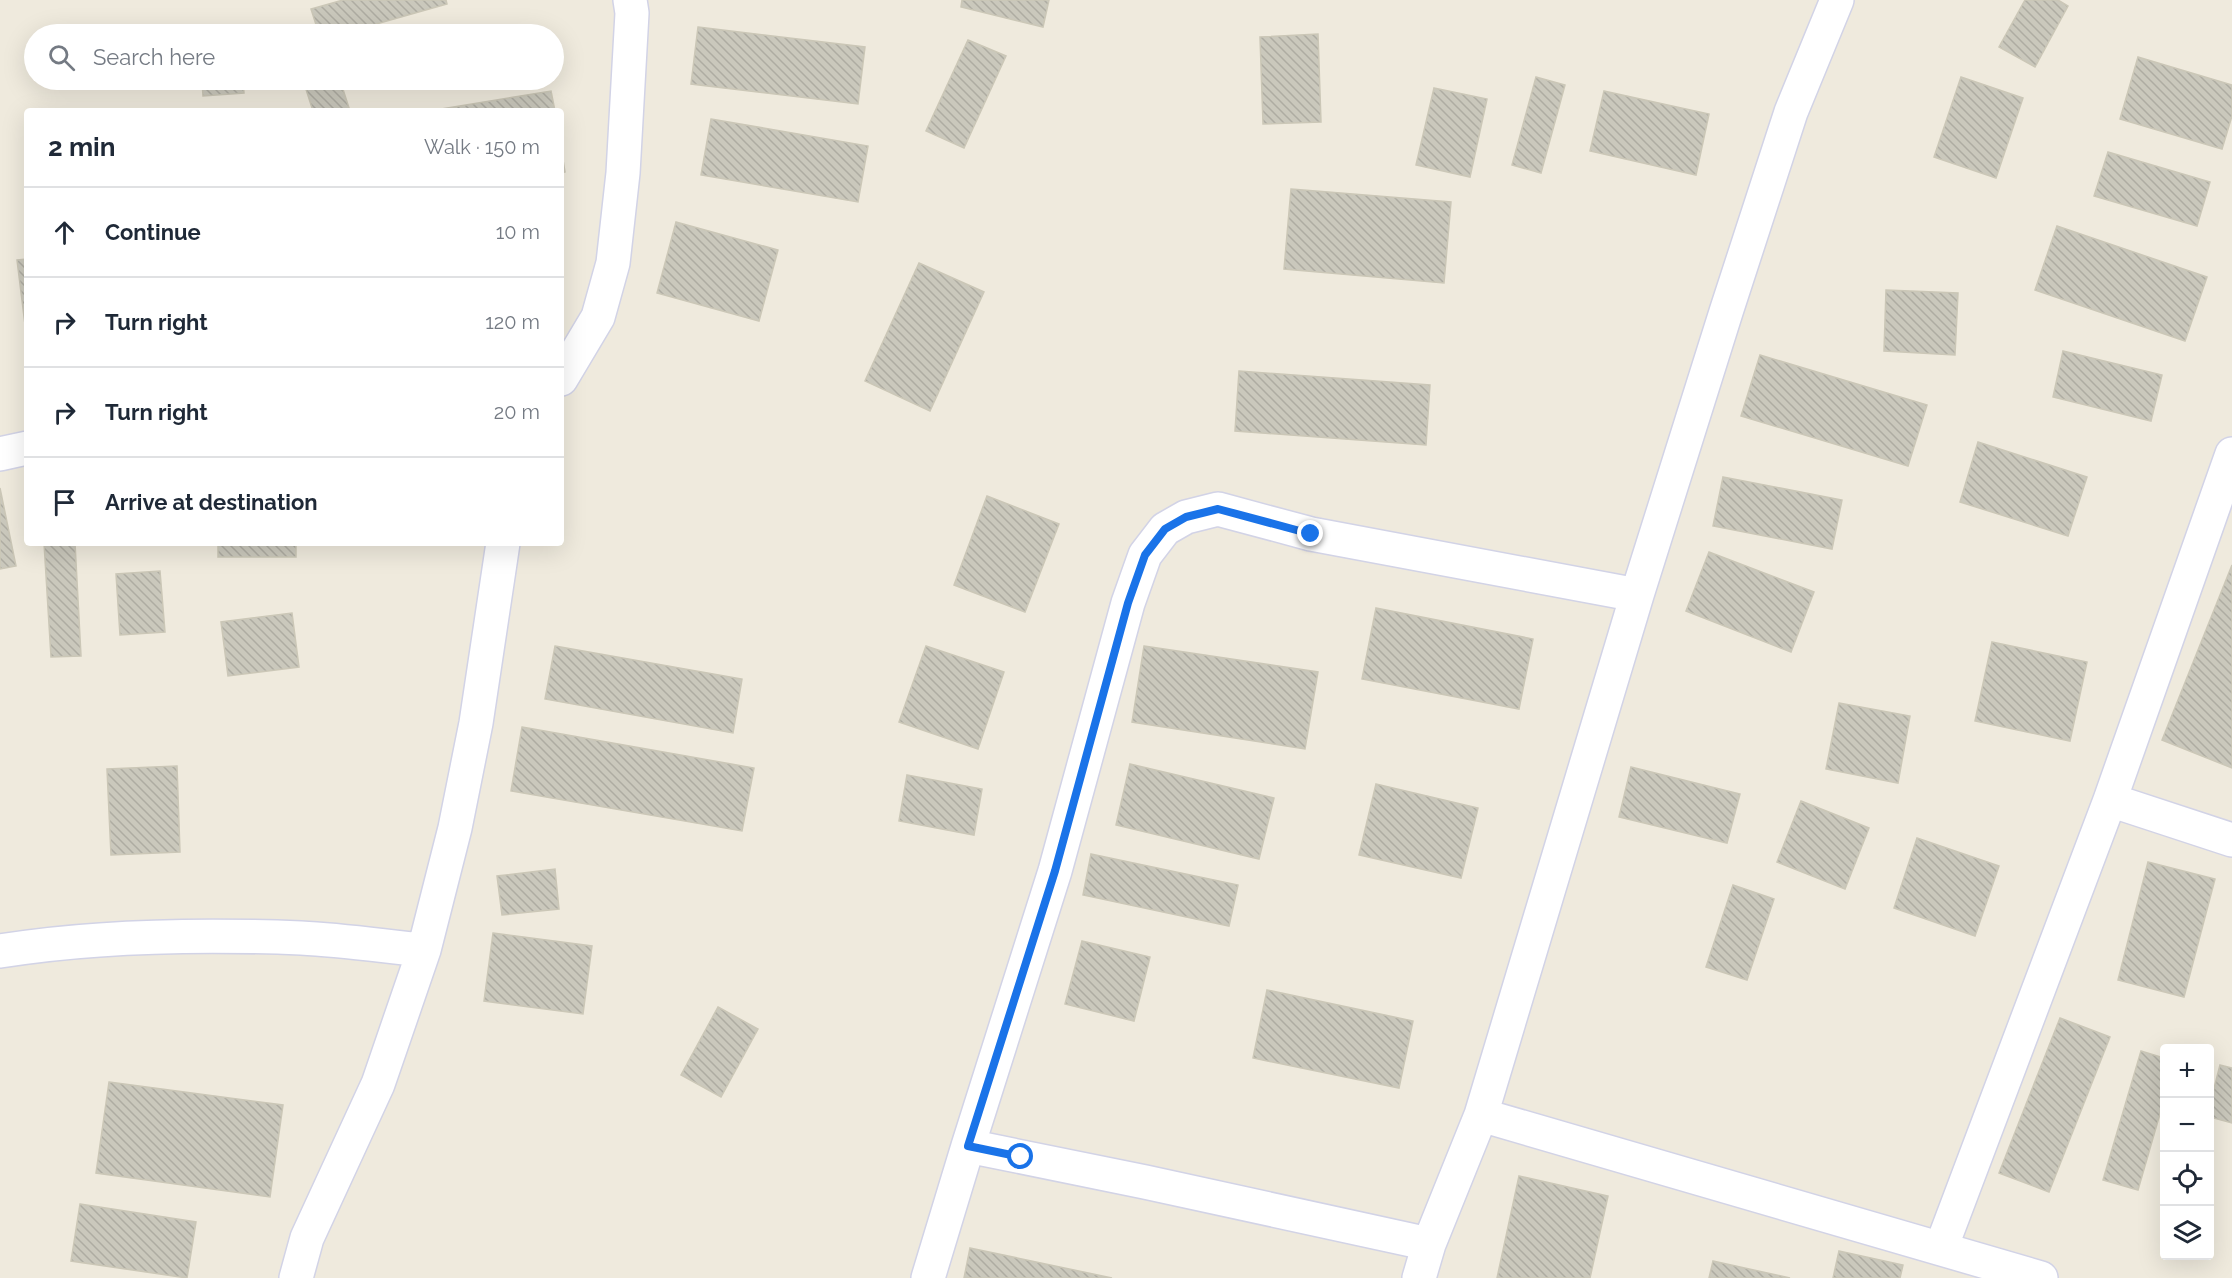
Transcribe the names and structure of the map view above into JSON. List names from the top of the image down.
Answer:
{
  "page": {
    "search": "Search here",
    "heading": ["2 min", "Walk · 150 m"],
    "list": [
      ["Continue", "10 m"],
      ["Turn right", "120 m"],
      ["Turn right", "20 m"],
      "Arrive at destination"
    ],
    "map_buttons": ["+", "−"]
  }
}
